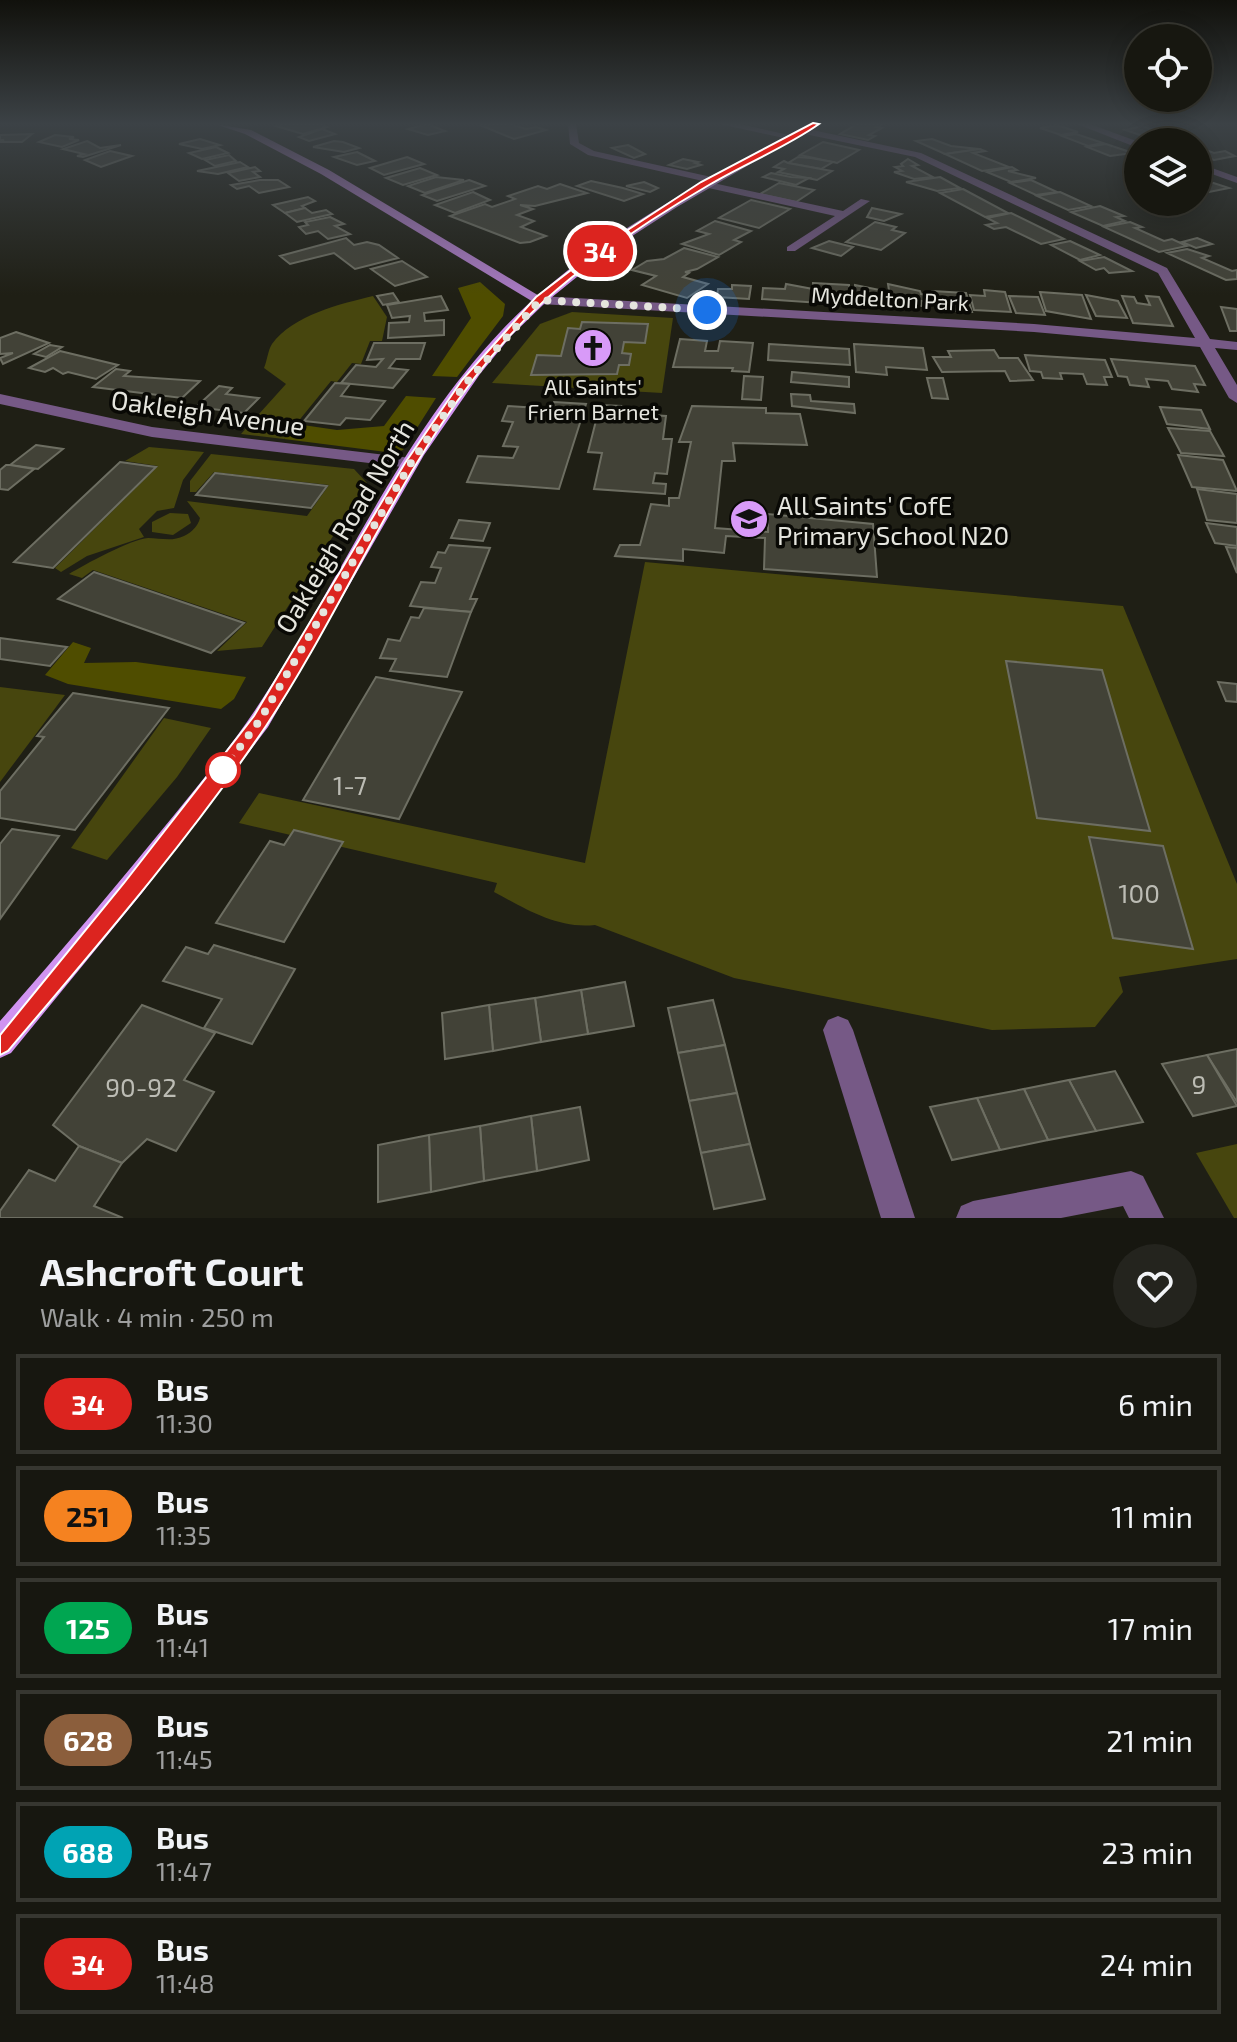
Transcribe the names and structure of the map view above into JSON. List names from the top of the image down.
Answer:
{
  "streets": {
    "main road": ["Oakleigh Road North"],
    "street": ["Myddelton Park", "Oakleigh Avenue"]
  },
  "crossings": [
    ["Myddelton Park", "Oakleigh Road North"],
    ["Oakleigh Avenue", "Oakleigh Road North"]
  ],
  "places": {
    "church": ["All Saints' Friern Barnet"],
    "school or university": ["All Saints' CofE Primary School N20"]
  },
  "lines": ["bus line 34"],
  "house_numbers": [
    "1-7",
    "100",
    "9",
    "90-92"
  ],
  "page": {
    "on_map": "34",
    "heading": ["Ashcroft Court", "Walk · 4 min · 250 m"],
    "list": [
      {
        "mark": "34",
        "name": "Bus",
        "note": "11:30",
        "value": "6 min"
      },
      {
        "mark": "251",
        "name": "Bus",
        "note": "11:35",
        "value": "11 min"
      },
      {
        "mark": "125",
        "name": "Bus",
        "note": "11:41",
        "value": "17 min"
      },
      {
        "mark": "628",
        "name": "Bus",
        "note": "11:45",
        "value": "21 min"
      },
      {
        "mark": "688",
        "name": "Bus",
        "note": "11:47",
        "value": "23 min"
      },
      {
        "mark": "34",
        "name": "Bus",
        "note": "11:48",
        "value": "24 min"
      }
    ]
  }
}
